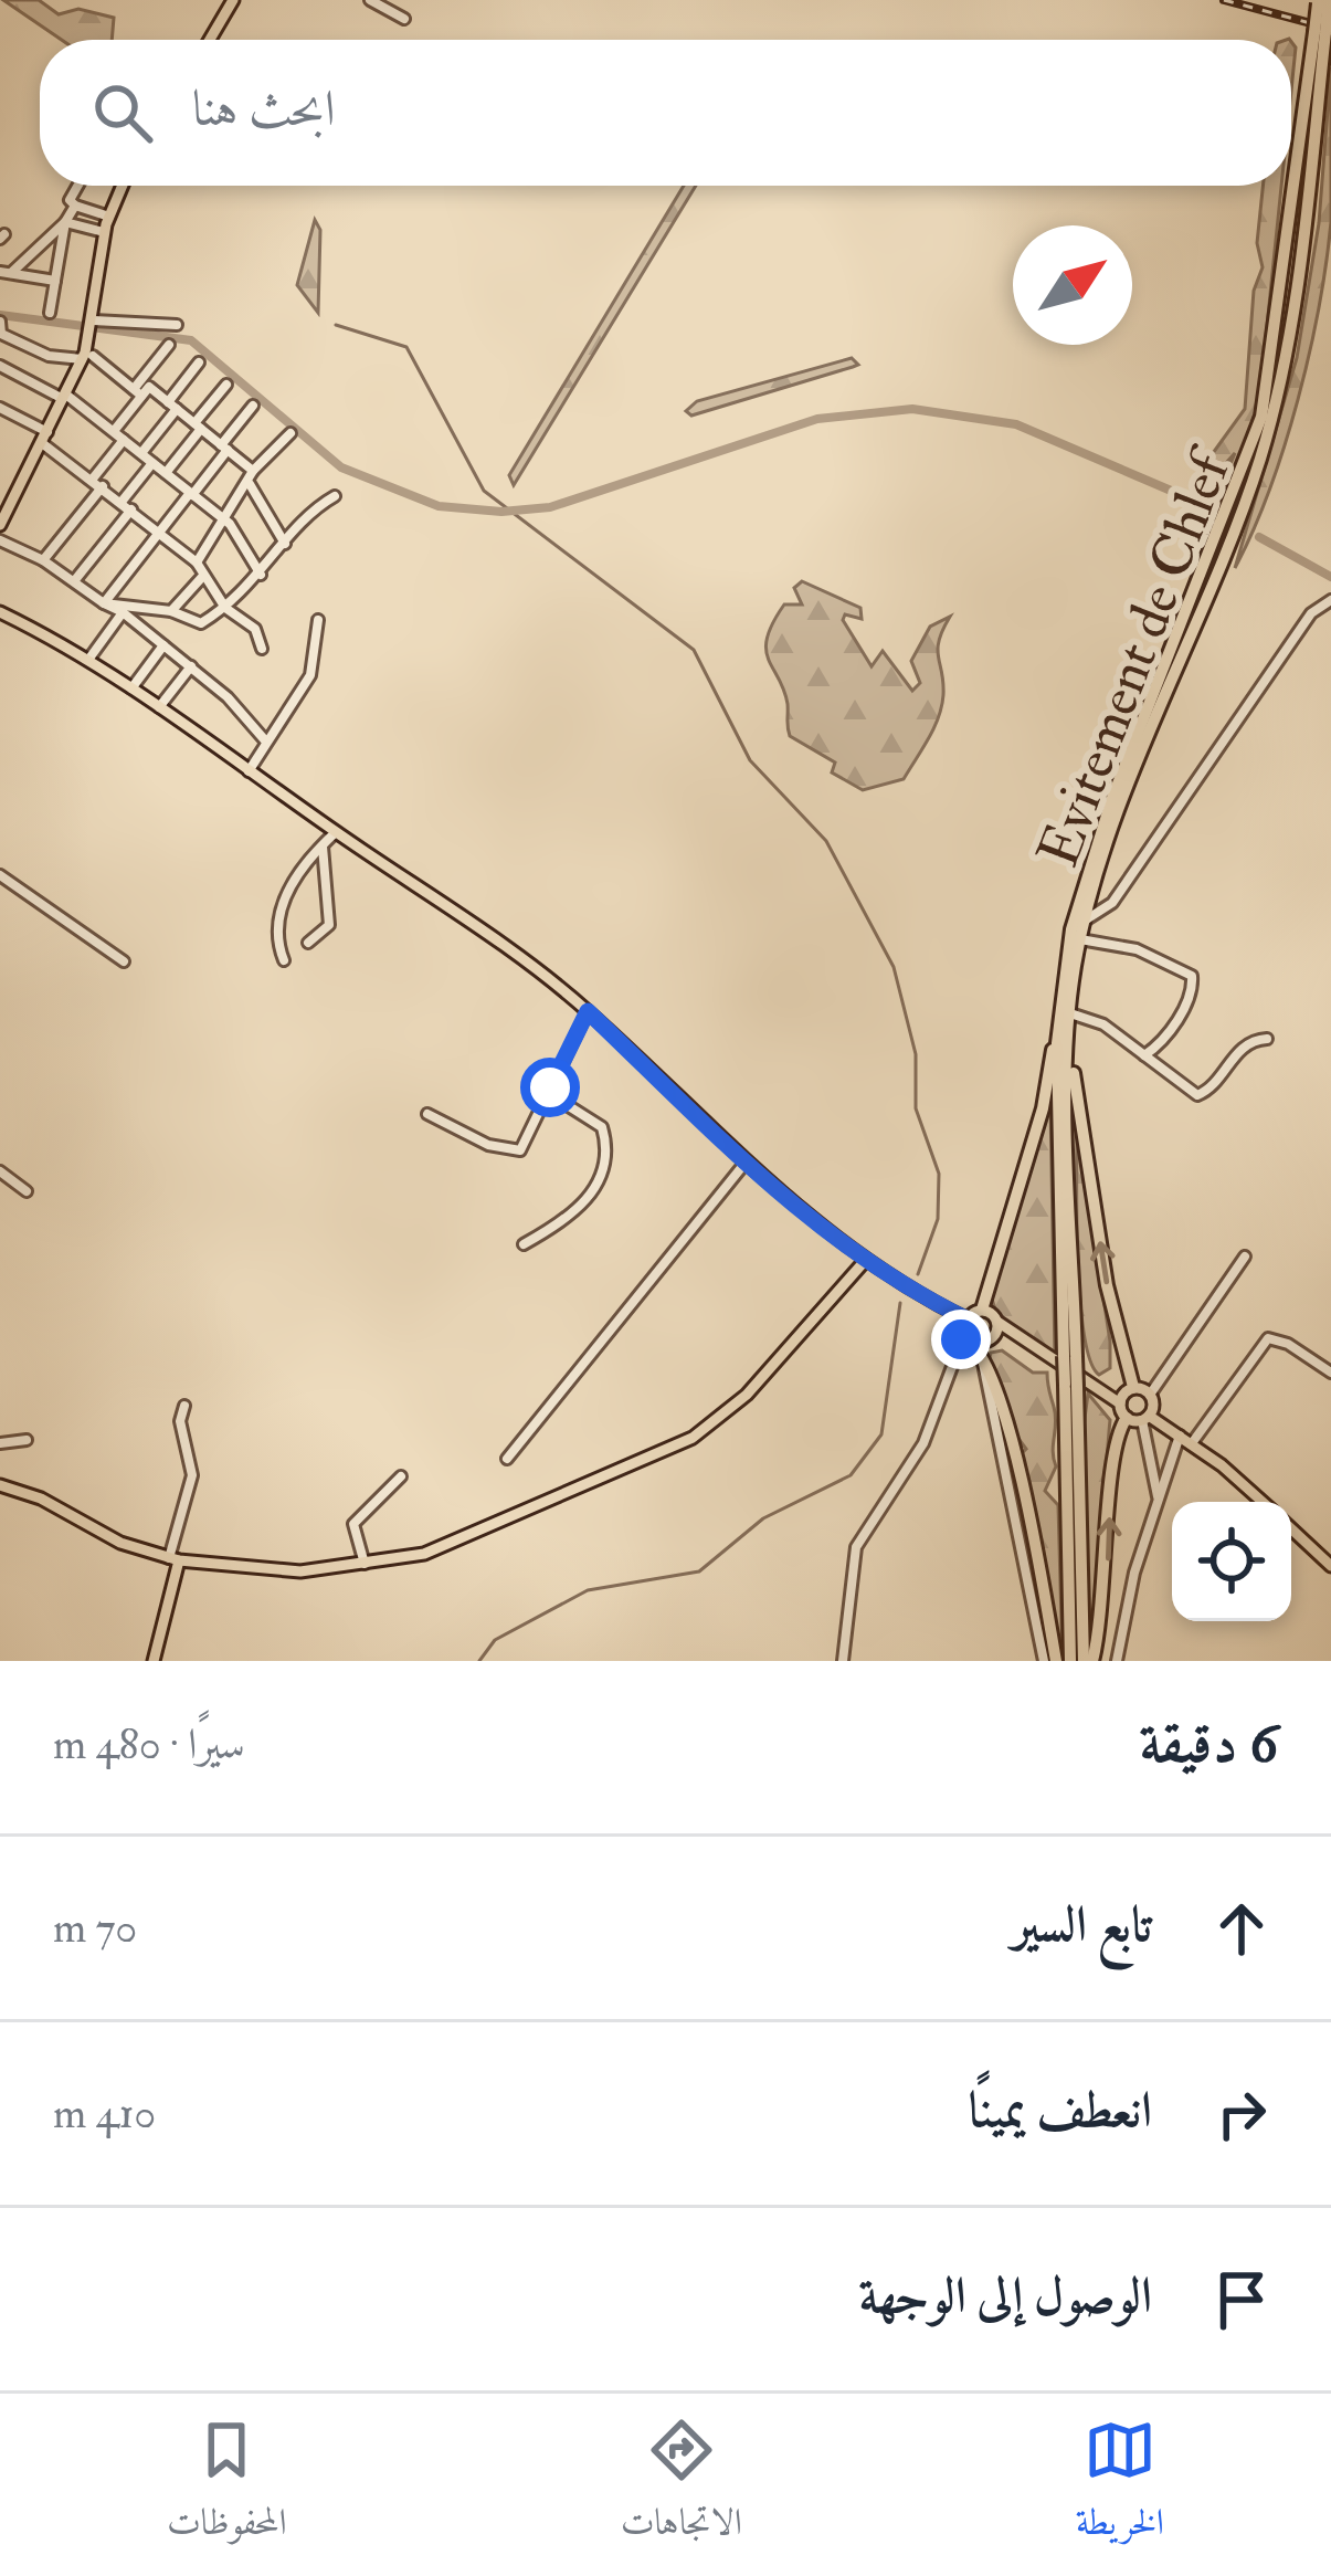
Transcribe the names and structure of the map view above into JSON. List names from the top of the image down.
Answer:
{
  "streets": {
    "highway": ["Evitement de Chlef"]
  },
  "north": "top right",
  "page": {
    "search": "ابحث هنا",
    "heading": ["6 دقيقة", "سيرًا · 480 m"],
    "list": [
      ["تابع السير", "70 m"],
      ["انعطف يمينًا", "410 m"],
      "الوصول إلى الوجهة"
    ],
    "nav": ["الخريطة", "الاتجاهات", "المحفوظات"]
  }
}
